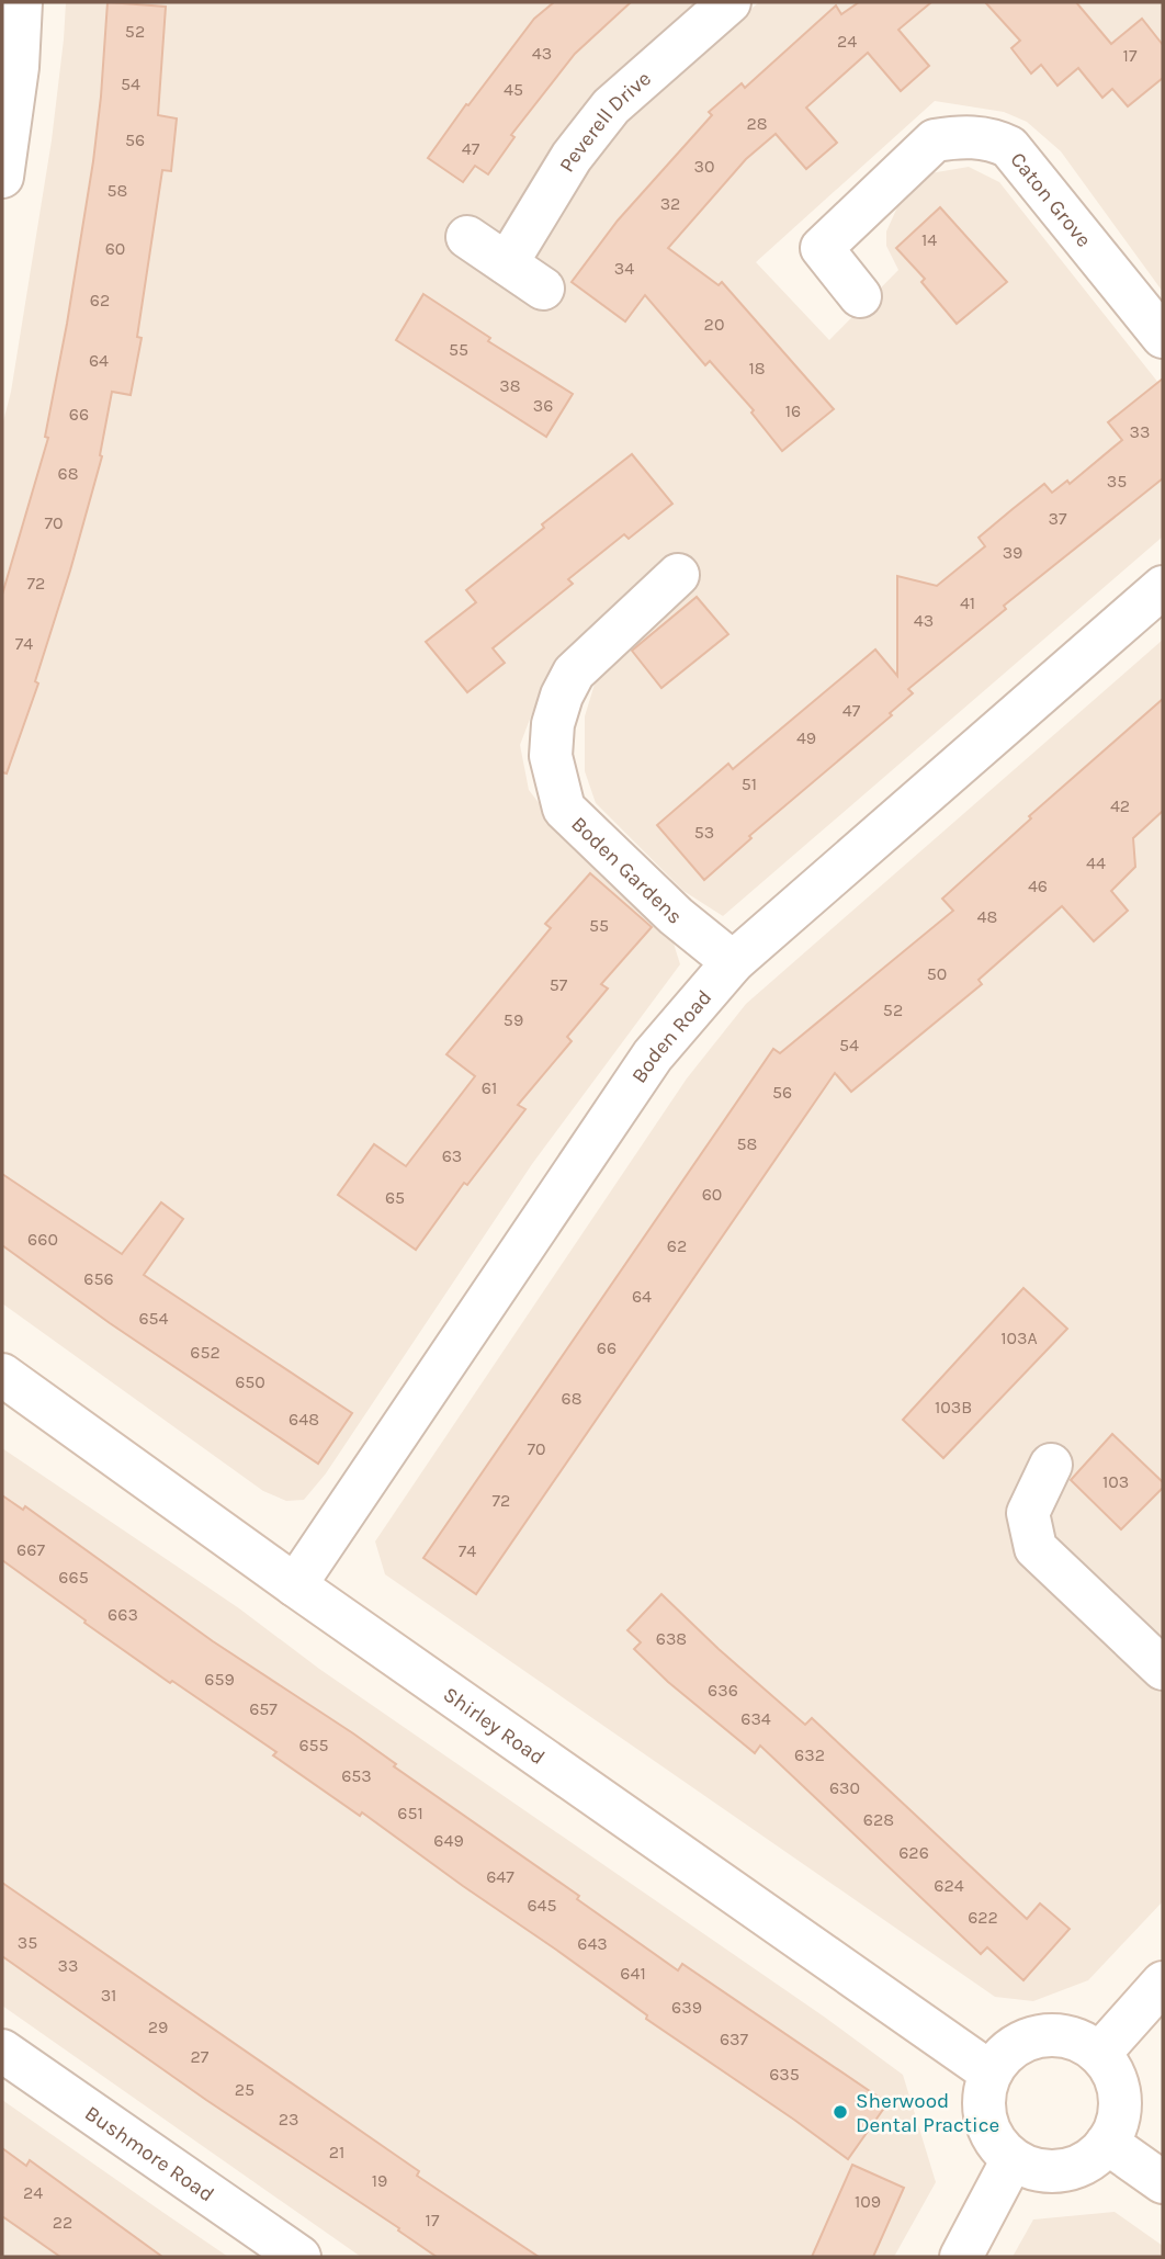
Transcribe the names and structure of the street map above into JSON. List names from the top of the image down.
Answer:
{
  "streets": {
    "street": [
      "Peverell Drive",
      "Caton Grove",
      "Boden Gardens",
      "Boden Road",
      "Shirley Road",
      "Bushmore Road"
    ]
  },
  "crossings": [
    ["Boden Gardens", "Boden Road"],
    ["Boden Road", "Shirley Road"]
  ],
  "places": ["Sherwood Dental Practice"],
  "house_numbers": [
    "52",
    "24",
    "43",
    "17",
    "54",
    "45",
    "28",
    "56",
    "47",
    "30",
    "58",
    "32",
    "14",
    "60",
    "34",
    "62",
    "20",
    "55",
    "64",
    "18",
    "38",
    "36",
    "16",
    "66",
    "33",
    "68",
    "35",
    "37",
    "70",
    "39",
    "72",
    "41",
    "43",
    "74",
    "47",
    "49",
    "51",
    "42",
    "53",
    "44",
    "46",
    "48",
    "55",
    "50",
    "57",
    "52",
    "59",
    "54",
    "61",
    "56",
    "58",
    "63",
    "60",
    "65",
    "660",
    "62",
    "656",
    "64",
    "654",
    "103A",
    "66",
    "652",
    "650",
    "68",
    "103B",
    "648",
    "70",
    "103",
    "72",
    "667",
    "74",
    "665",
    "663",
    "638",
    "659",
    "636",
    "657",
    "634",
    "655",
    "632",
    "653",
    "630",
    "651",
    "628",
    "649",
    "626",
    "647",
    "624",
    "645",
    "622",
    "35",
    "643",
    "33",
    "641",
    "31",
    "639",
    "29",
    "637",
    "27",
    "635",
    "25",
    "23",
    "21",
    "19",
    "24",
    "109",
    "17",
    "22"
  ]
}
